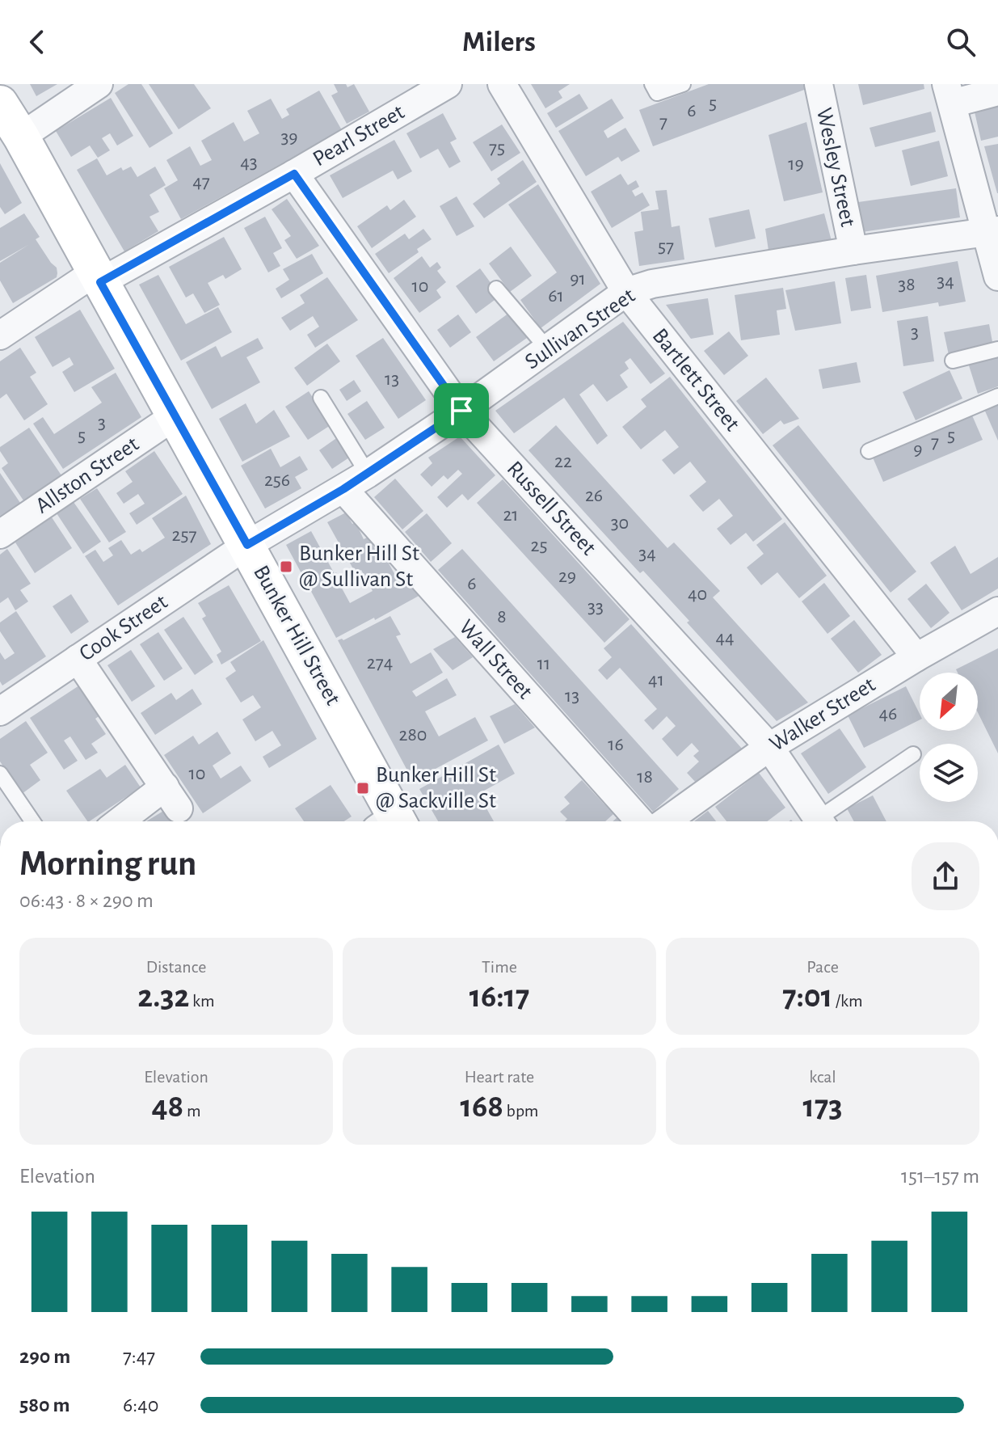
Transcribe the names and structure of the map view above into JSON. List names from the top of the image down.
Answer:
{
  "streets": {
    "main road": ["Bunker Hill Street"],
    "street": [
      "Pearl Street",
      "Wesley Street",
      "Sullivan Street",
      "Bartlett Street",
      "Allston Street",
      "Russell Street",
      "Cook Street",
      "Wall Street",
      "Walker Street"
    ]
  },
  "crossings": [
    ["Pearl Street", "Russell Street"],
    ["Pearl Street", "Bunker Hill Street"],
    ["Wesley Street", "Sullivan Street"],
    ["Sullivan Street", "Bartlett Street"],
    ["Sullivan Street", "Russell Street"],
    ["Sullivan Street", "Cook Street"],
    ["Sullivan Street", "Bunker Hill Street"],
    ["Sullivan Street", "Wall Street"],
    ["Bartlett Street", "Walker Street"],
    ["Allston Street", "Bunker Hill Street"],
    ["Russell Street", "Walker Street"],
    ["Cook Street", "Bunker Hill Street"]
  ],
  "places": {
    "transit": ["Bunker Hill St @ Sullivan St", "Bunker Hill St @ Sackville St"]
  },
  "house_numbers": [
    "5",
    "6",
    "7",
    "39",
    "75",
    "43",
    "19",
    "47",
    "57",
    "91",
    "34",
    "38",
    "10",
    "61",
    "3",
    "13",
    "3",
    "5",
    "5",
    "7",
    "9",
    "22",
    "256",
    "26",
    "21",
    "30",
    "257",
    "25",
    "34",
    "29",
    "6",
    "40",
    "33",
    "8",
    "44",
    "274",
    "11",
    "41",
    "13",
    "46",
    "280",
    "16",
    "10",
    "18"
  ],
  "north": "bottom left",
  "page": {
    "header": "Milers",
    "heading": ["Morning run", "06:43 · 8 × 290 m"],
    "stats": [
      ["Distance", "2.32 km"],
      ["Time", "16:17"],
      ["Pace", "7:01 /km"],
      ["Elevation", "48 m"],
      ["Heart rate", "168 bpm"],
      ["kcal", "173"]
    ],
    "chart": ["Elevation", "151–157 m"],
    "list": [
      {
        "name": "290 m",
        "note": "7:47"
      },
      {
        "name": "580 m",
        "note": "6:40"
      }
    ]
  }
}
